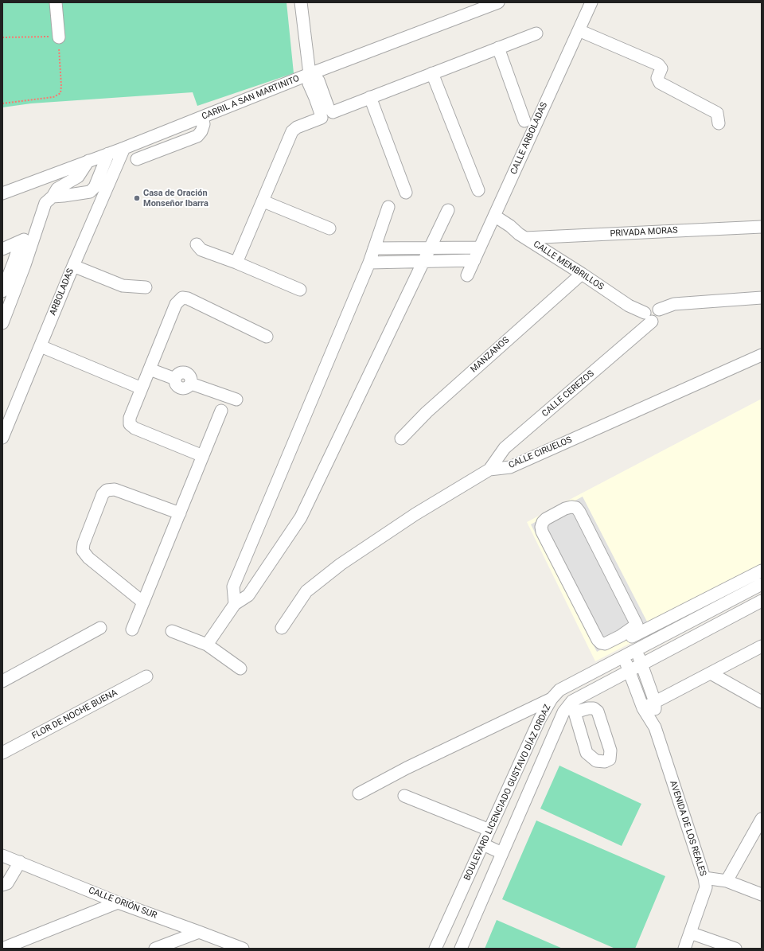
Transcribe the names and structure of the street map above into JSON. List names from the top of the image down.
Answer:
{
  "streets": {
    "street": [
      "CARRIL A SAN MARTINITO",
      "CALLE ARBOLADAS",
      "PRIVADA MORAS",
      "CALLE MEMBRILLOS",
      "ARBOLADAS",
      "MANZANOS",
      "CALLE CEREZOS",
      "CALLE CIRUELOS",
      "FLOR DE NOCHE BUENA",
      "BOULEVARD LICENCIADO GUSTAVO DÍAZ ORDAZ",
      "AVENIDA DE LOS REALES",
      "CALLE ORIÓN SUR"
    ]
  },
  "crossings": [
    ["CARRIL A SAN MARTINITO", "ARBOLADAS"],
    ["CALLE ARBOLADAS", "CALLE MEMBRILLOS"],
    ["PRIVADA MORAS", "CALLE MEMBRILLOS"],
    ["CALLE MEMBRILLOS", "MANZANOS"],
    ["CALLE MEMBRILLOS", "CALLE CEREZOS"],
    ["CALLE CEREZOS", "CALLE CIRUELOS"],
    ["BOULEVARD LICENCIADO GUSTAVO DÍAZ ORDAZ", "AVENIDA DE LOS REALES"]
  ],
  "places": ["Casa de Oración Monseñor Ibarra"]
}
